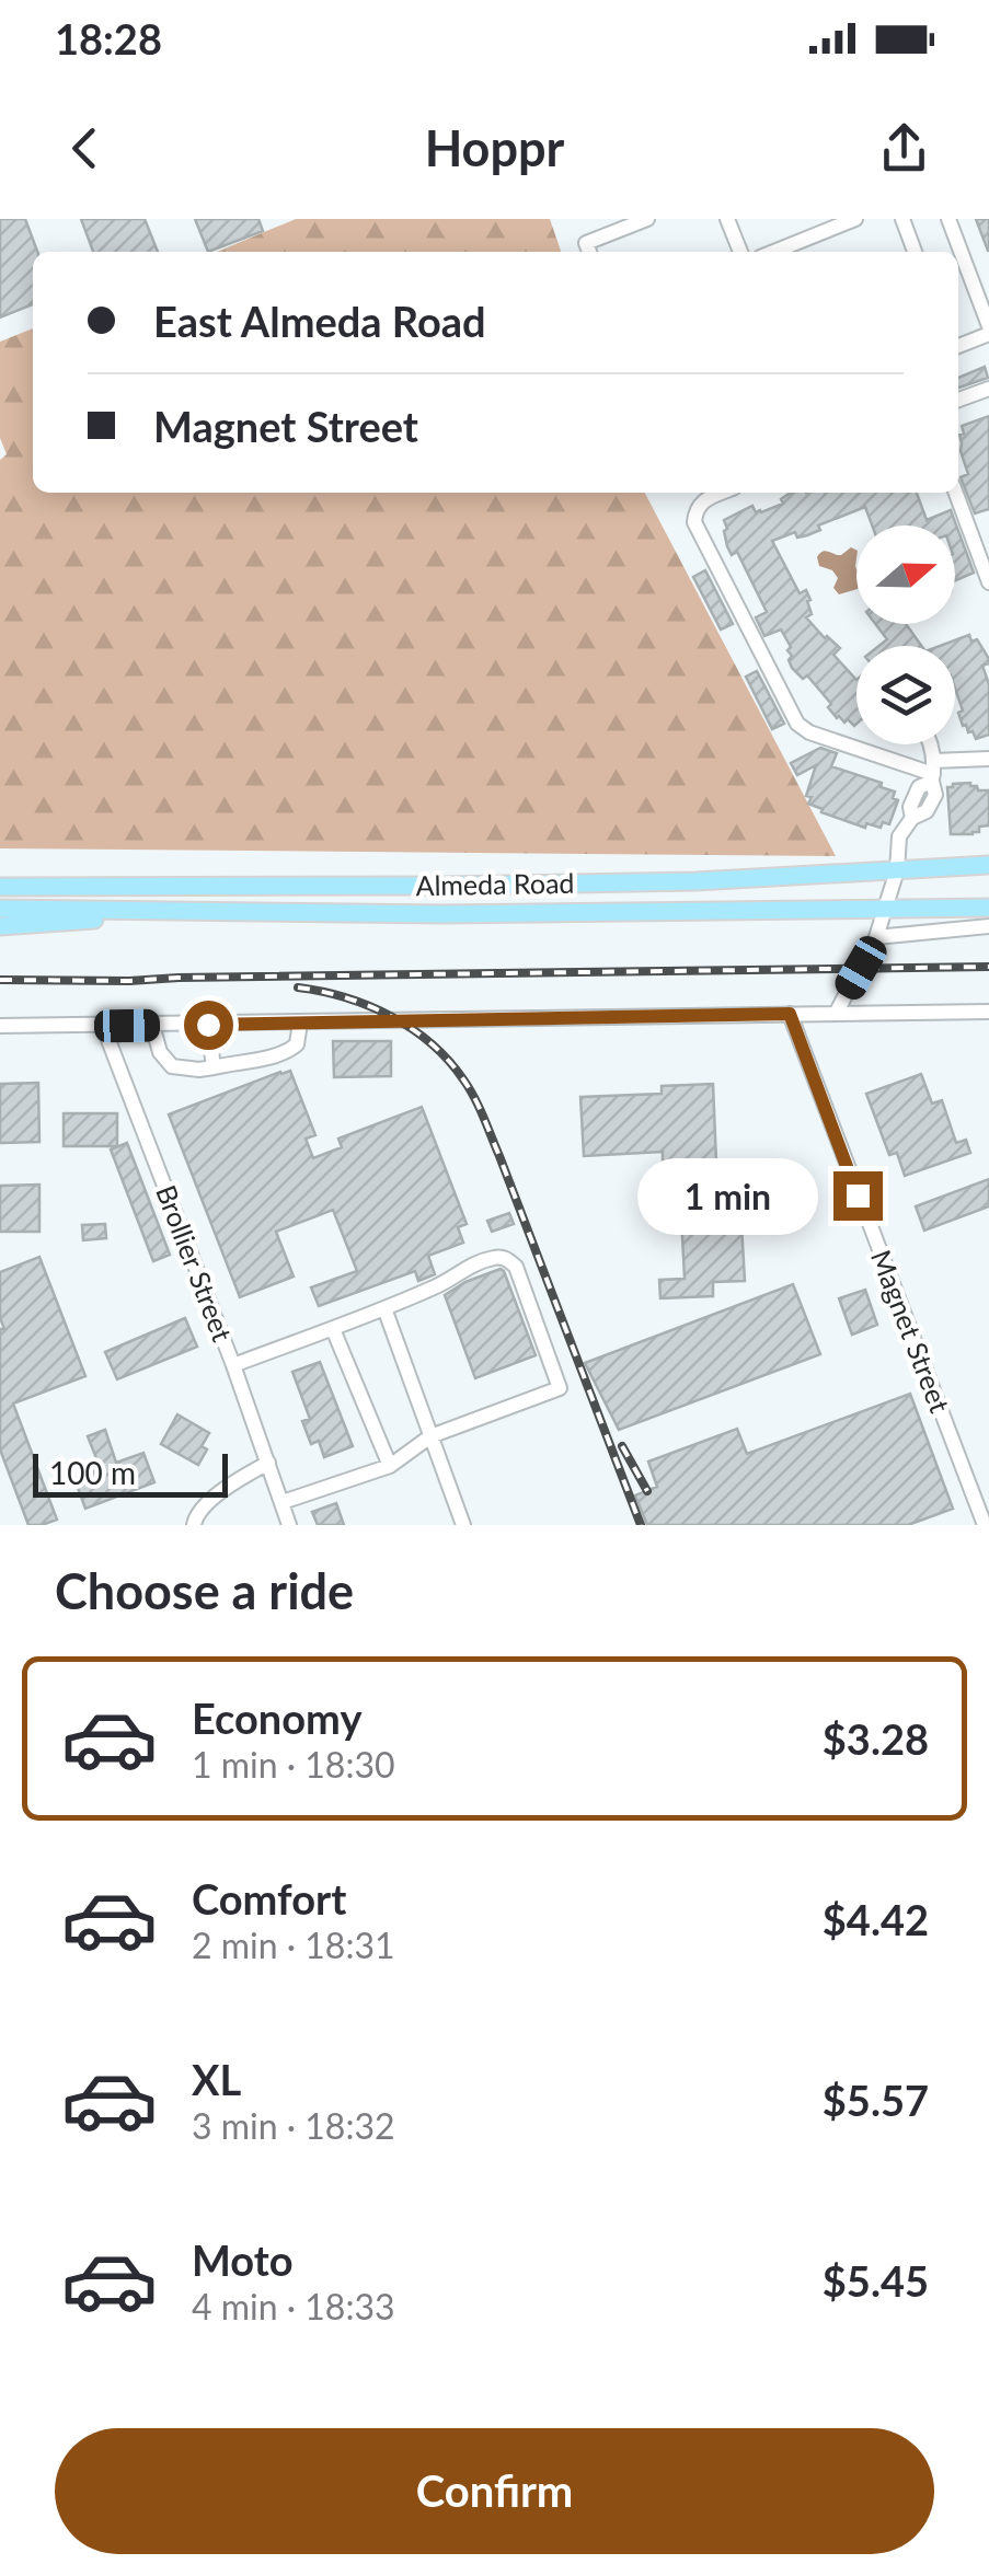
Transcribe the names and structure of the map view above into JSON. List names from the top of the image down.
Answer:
{
  "streets": {
    "main road": ["Almeda Road"],
    "street": ["Brollier Street", "Magnet Street"]
  },
  "scale_bar": "100 m",
  "north": "right",
  "page": {
    "status": "18:28",
    "header": "Hoppr",
    "banner": ["East Almeda Road", "Magnet Street"],
    "bubble": "1 min",
    "scale": "100 m",
    "heading": "Choose a ride",
    "list": [
      {
        "name": "Economy",
        "note": "1 min · 18:30",
        "value": "$3.28"
      },
      {
        "name": "Comfort",
        "note": "2 min · 18:31",
        "value": "$4.42"
      },
      {
        "name": "XL",
        "note": "3 min · 18:32",
        "value": "$5.57"
      },
      {
        "name": "Moto",
        "note": "4 min · 18:33",
        "value": "$5.45"
      }
    ],
    "buttons": "Confirm"
  }
}
